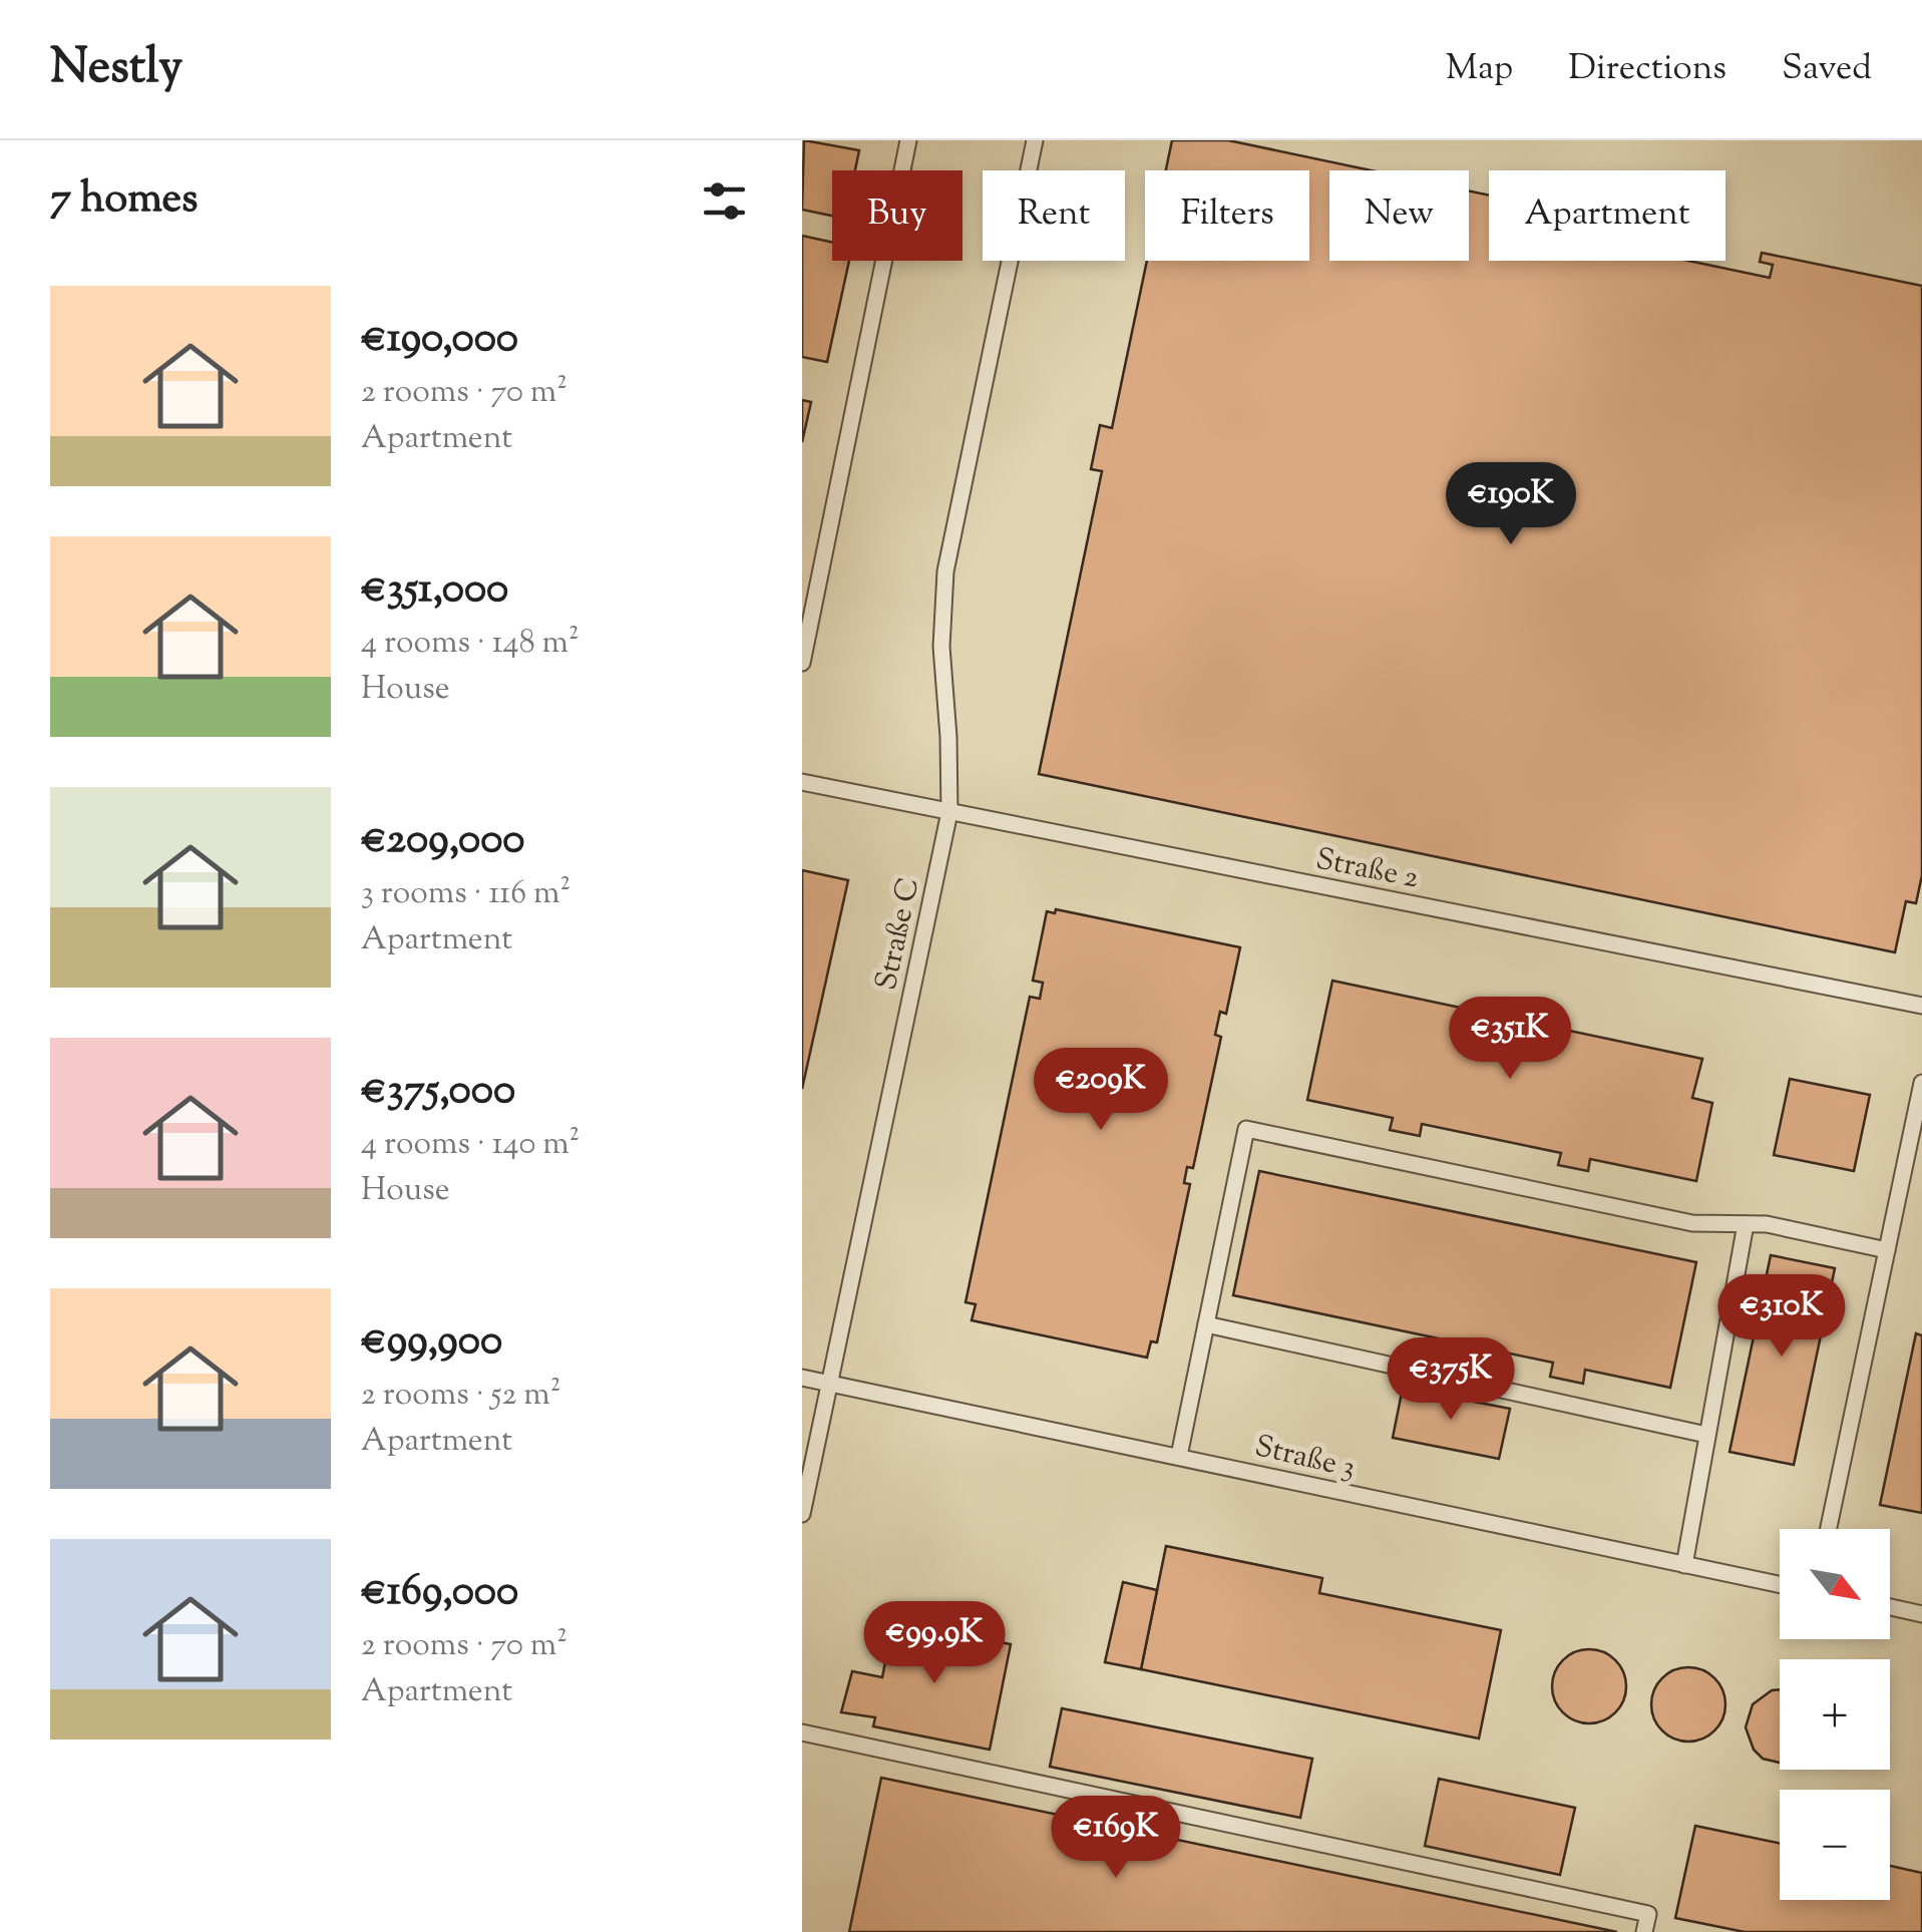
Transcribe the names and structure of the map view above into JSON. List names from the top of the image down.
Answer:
{
  "streets": {
    "lane": ["Straße 2", "Straße C", "Straße 3"]
  },
  "crossings": [
    ["Straße 2", "Straße C"],
    ["Straße C", "Straße 3"]
  ],
  "north": "bottom right",
  "page": {
    "header": "Nestly",
    "nav": ["Map", "Directions", "Saved"],
    "heading": "7 homes",
    "chip": [
      "Buy",
      "Rent",
      "Filters",
      "New",
      "Apartment"
    ],
    "list": [
      {
        "name": "€190,000",
        "note": "2 rooms · 70 m² · Apartment"
      },
      {
        "name": "€351,000",
        "note": "4 rooms · 148 m² · House"
      },
      {
        "name": "€209,000",
        "note": "3 rooms · 116 m² · Apartment"
      },
      {
        "name": "€375,000",
        "note": "4 rooms · 140 m² · House"
      },
      {
        "name": "€99,900",
        "note": "2 rooms · 52 m² · Apartment"
      },
      {
        "name": "€169,000",
        "note": "2 rooms · 70 m² · Apartment"
      }
    ],
    "price": [
      "€190K",
      "€351K",
      "€209K",
      "€310K",
      "€375K",
      "€99.9K",
      "€169K"
    ],
    "map_buttons": ["+", "−"]
  }
}
